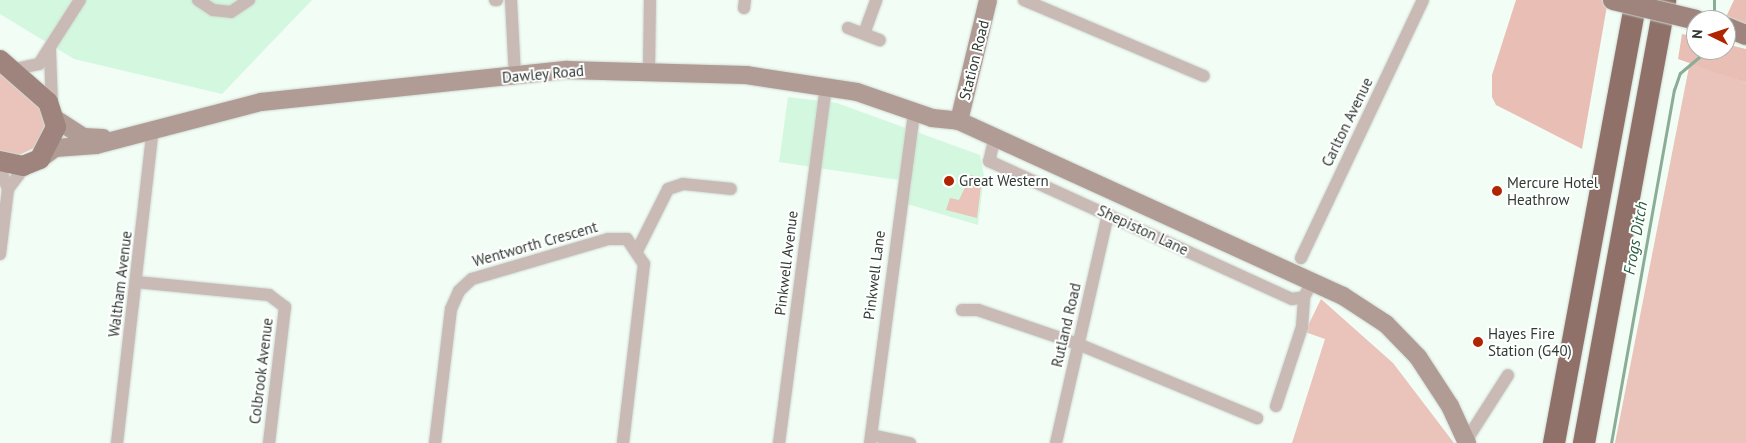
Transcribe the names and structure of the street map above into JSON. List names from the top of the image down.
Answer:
{
  "streets": {
    "main road": ["Dawley Road"],
    "street": [
      "Station Road",
      "Carlton Avenue",
      "Shepiston Lane",
      "Wentworth Crescent",
      "Pinkwell Avenue",
      "Pinkwell Lane",
      "Waltham Avenue",
      "Rutland Road",
      "Colbrook Avenue"
    ]
  },
  "crossings": [
    ["Station Road", "Dawley Road"],
    ["Station Road", "Shepiston Lane"],
    ["Dawley Road", "Shepiston Lane"],
    ["Dawley Road", "Pinkwell Avenue"],
    ["Dawley Road", "Pinkwell Lane"],
    ["Dawley Road", "Waltham Avenue"],
    ["Shepiston Lane", "Rutland Road"],
    ["Waltham Avenue", "Colbrook Avenue"]
  ],
  "water": ["Frogs Ditch"],
  "places": ["Great Western", "Mercure Hotel Heathrow", "Hayes Fire Station (G40)"],
  "north": "left"
}
